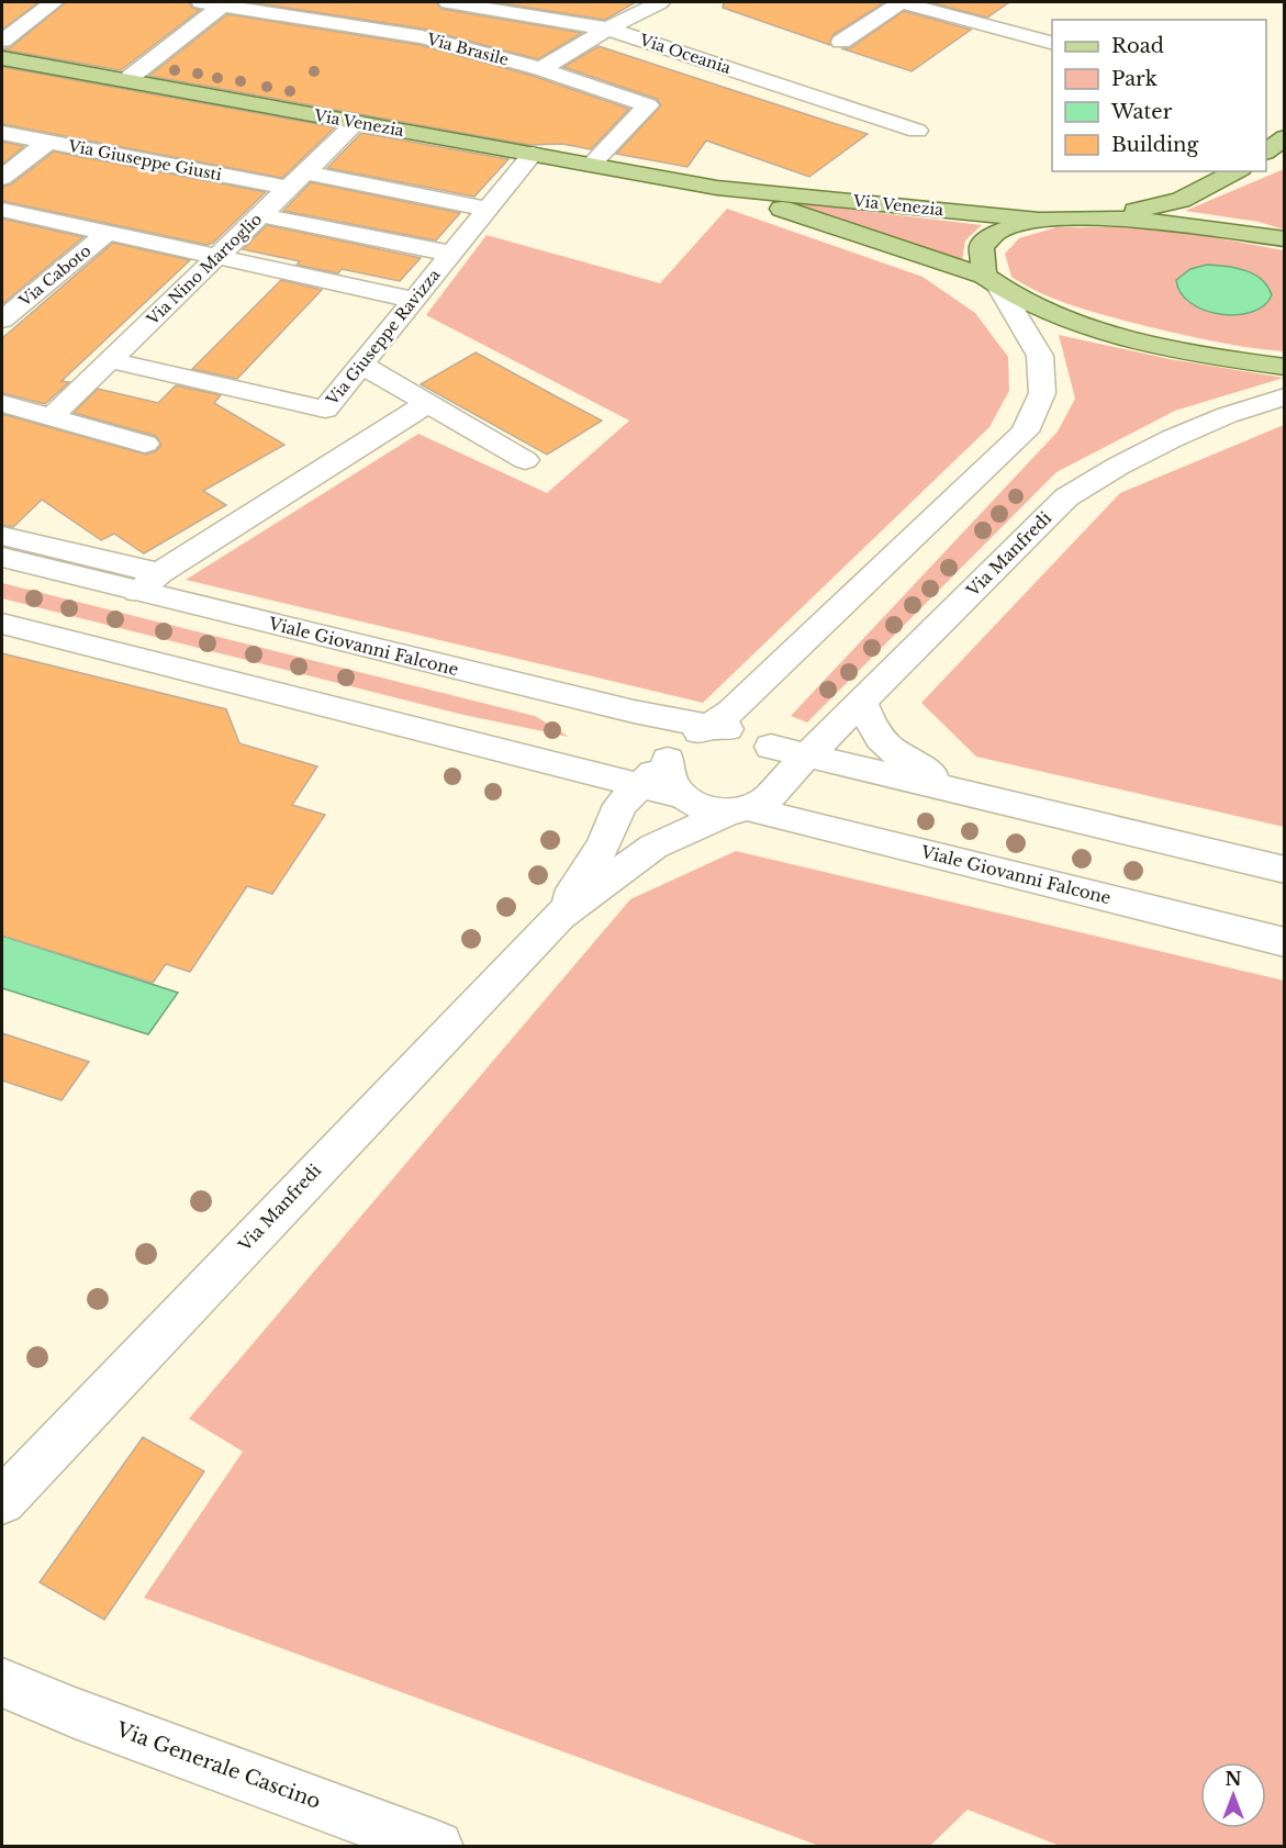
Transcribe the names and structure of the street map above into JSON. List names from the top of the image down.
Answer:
{
  "streets": {
    "main road": ["Via Venezia"],
    "street": [
      "Via Brasile",
      "Via Oceania",
      "Via Giuseppe Giusti",
      "Via Nino Martoglio",
      "Via Caboto",
      "Via Giuseppe Ravizza",
      "Via Manfredi",
      "Viale Giovanni Falcone",
      "Via Generale Cascino"
    ]
  },
  "crossings": [
    ["Via Brasile", "Via Venezia"],
    ["Via Venezia", "Via Nino Martoglio"],
    ["Via Venezia", "Via Giuseppe Ravizza"],
    ["Via Giuseppe Giusti", "Via Nino Martoglio"],
    ["Via Giuseppe Giusti", "Via Giuseppe Ravizza"],
    ["Via Nino Martoglio", "Via Giuseppe Ravizza"],
    ["Via Manfredi", "Viale Giovanni Falcone"]
  ],
  "legend": [
    "Road",
    "Park",
    "Water",
    "Building"
  ],
  "north": "top"
}
